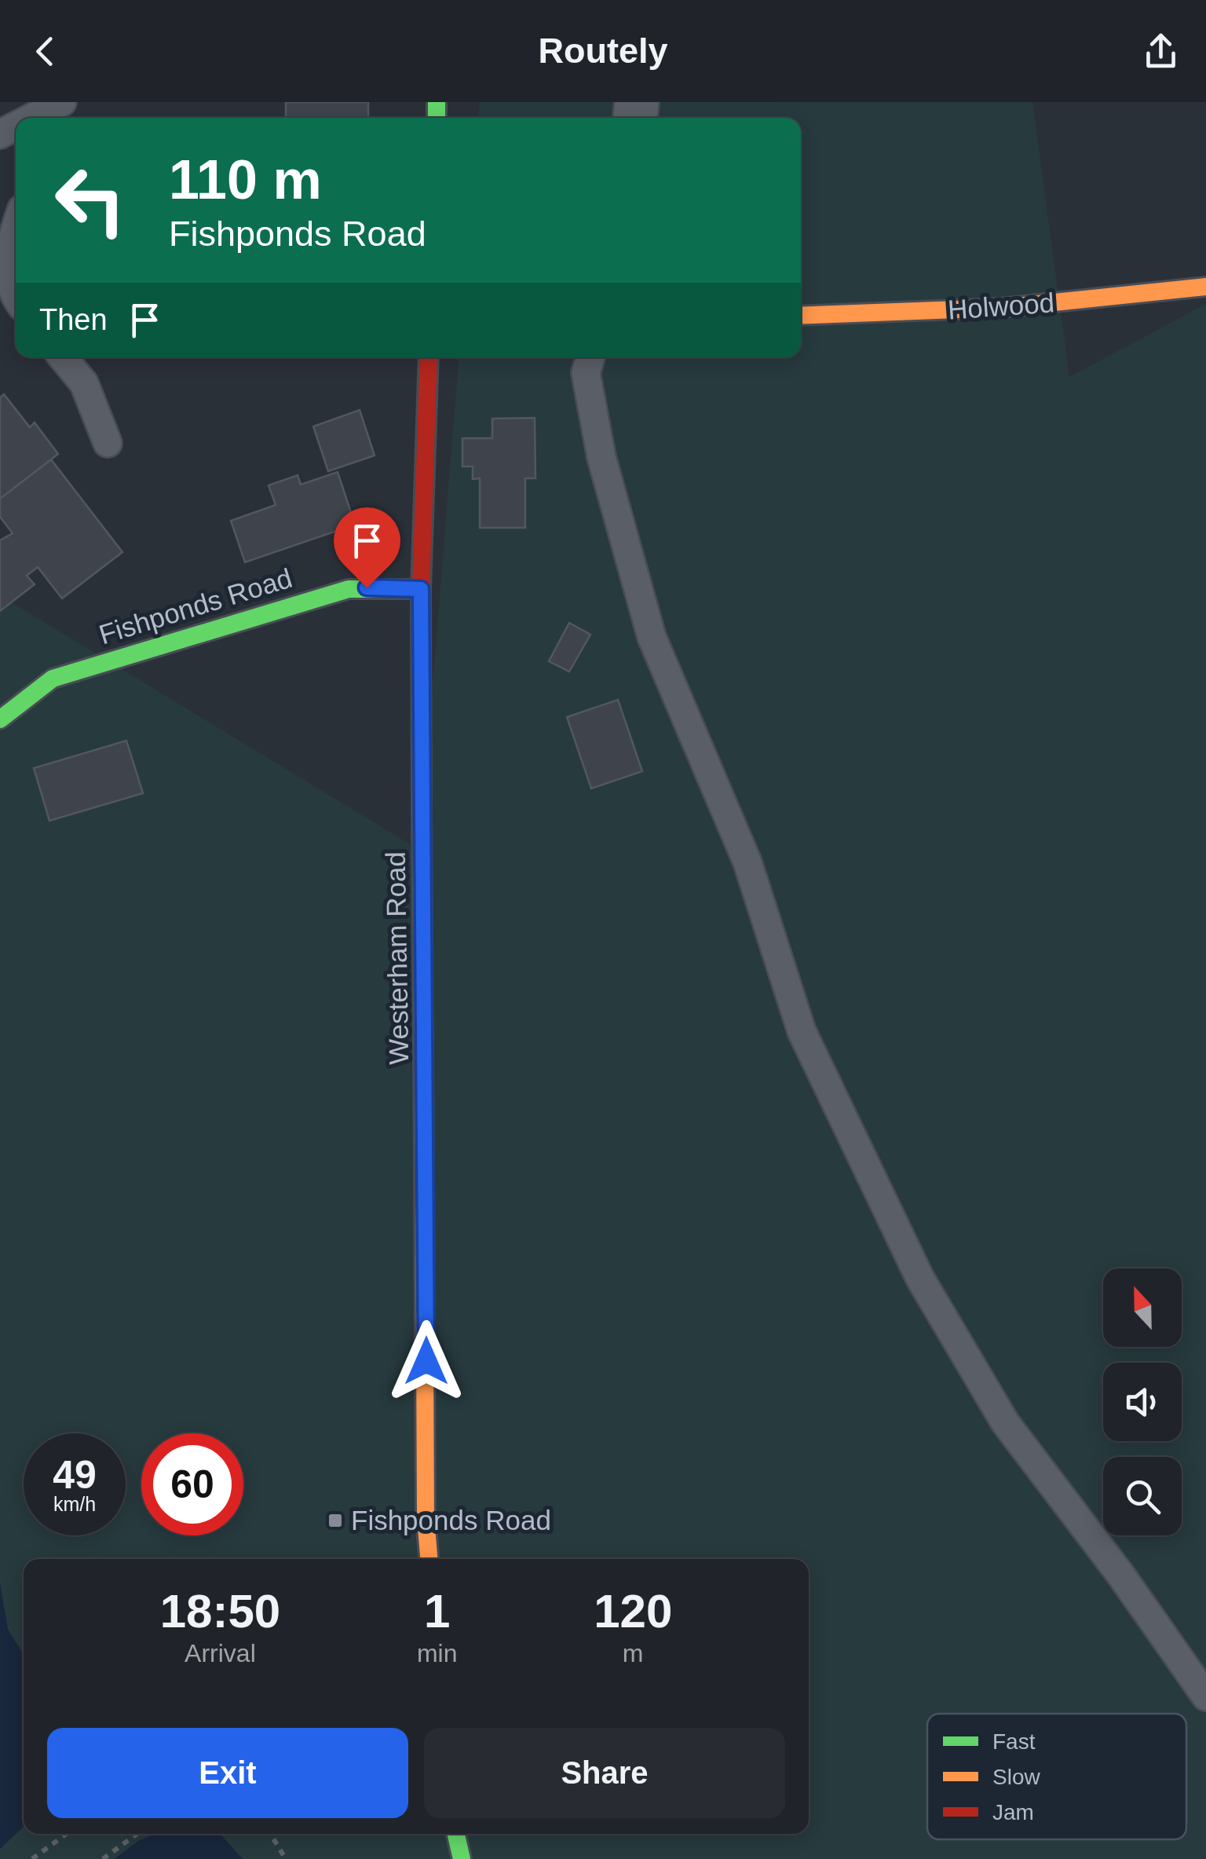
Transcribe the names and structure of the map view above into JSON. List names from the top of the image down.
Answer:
{
  "streets": {
    "main road": ["Holwood", "Fishponds Road", "Westerham Road"]
  },
  "crossings": [
    ["Fishponds Road", "Westerham Road"]
  ],
  "places": {
    "transit": ["Fishponds Road"]
  },
  "legend": ["Fast", "Slow", "Jam"],
  "north": "top",
  "page": {
    "header": "Routely",
    "turn": ["110 m", "Fishponds Road"],
    "then": "Then",
    "speed": "49 km/h",
    "limit": "60",
    "eta": [
      "18:50",
      "Arrival",
      "1",
      "min",
      "120",
      "m"
    ],
    "buttons": ["Exit", "Share"]
  }
}
